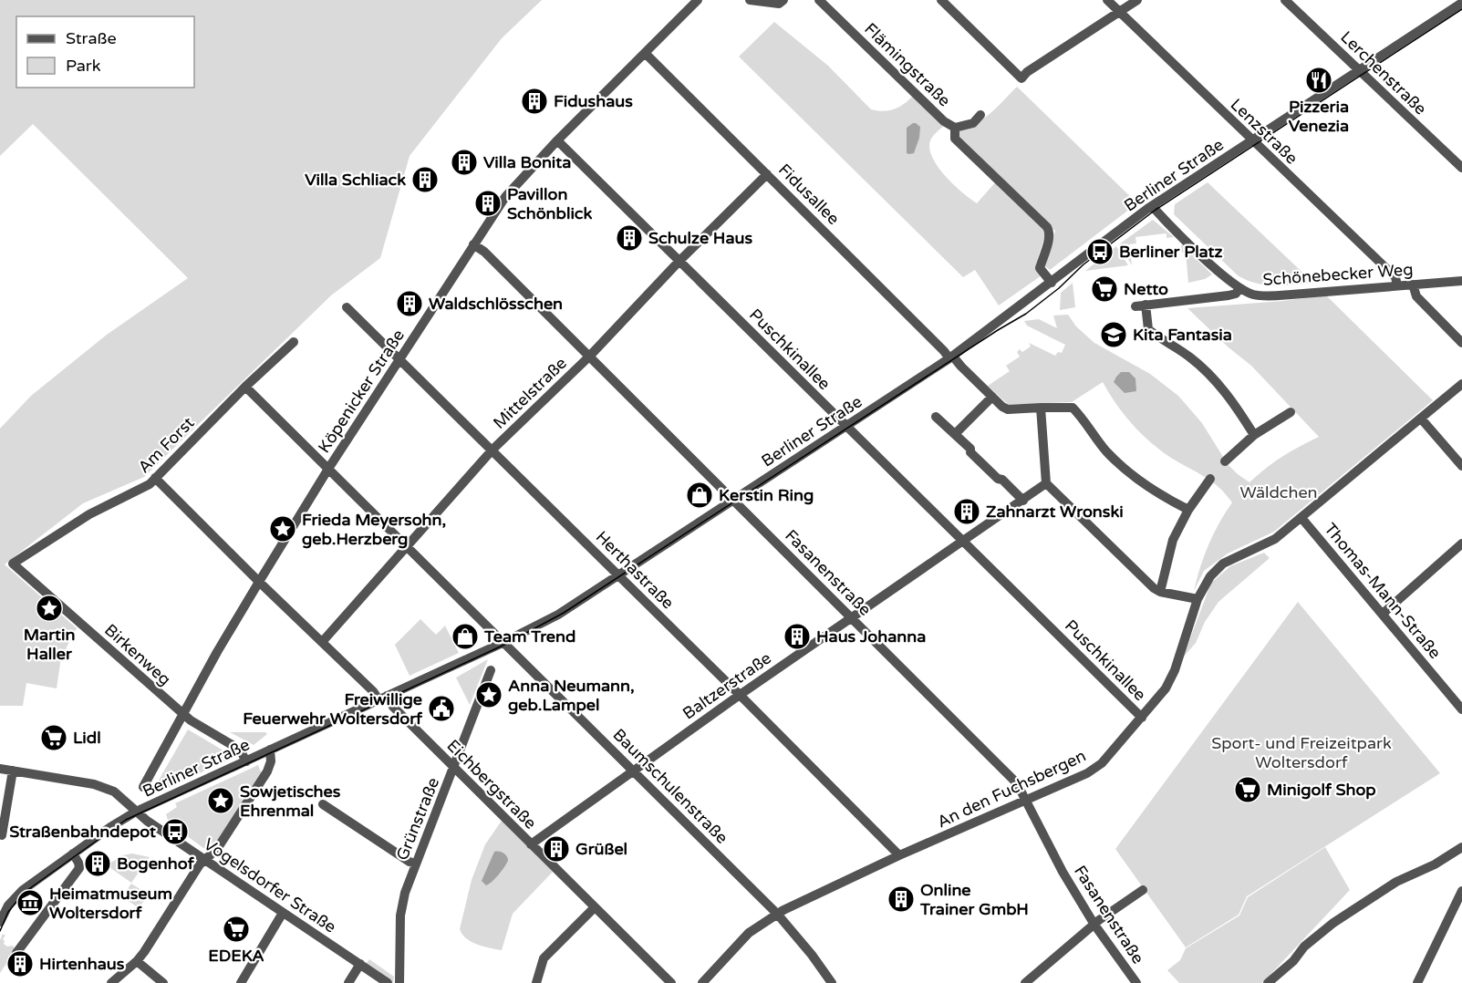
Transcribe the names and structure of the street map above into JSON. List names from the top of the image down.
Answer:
{
  "streets": {
    "street": [
      "Flämingstraße",
      "Lerchenstraße",
      "Lenzstraße",
      "Berliner Straße",
      "Fidusallee",
      "Schönebecker Weg",
      "Puschkinallee",
      "Köpenicker Straße",
      "Mittelstraße",
      "Am Forst",
      "Herthastraße",
      "Fasanenstraße",
      "Thomas-Mann-Straße",
      "Birkenweg",
      "Baltzerstraße",
      "Eichbergstraße",
      "Baumschulenstraße",
      "An den Fuchsbergen",
      "Grünstraße",
      "Vogelsdorfer Straße"
    ]
  },
  "crossings": [
    ["Lerchenstraße", "Berliner Straße"],
    ["Lenzstraße", "Berliner Straße"],
    ["Lenzstraße", "Schönebecker Weg"],
    ["Berliner Straße", "Fidusallee"],
    ["Berliner Straße", "Schönebecker Weg"],
    ["Berliner Straße", "Puschkinallee"],
    ["Berliner Straße", "Herthastraße"],
    ["Berliner Straße", "Fasanenstraße"],
    ["Berliner Straße", "Birkenweg"],
    ["Berliner Straße", "Eichbergstraße"],
    ["Berliner Straße", "Baumschulenstraße"],
    ["Berliner Straße", "Vogelsdorfer Straße"],
    ["Fidusallee", "Köpenicker Straße"],
    ["Fidusallee", "Mittelstraße"],
    ["Puschkinallee", "Köpenicker Straße"],
    ["Puschkinallee", "Mittelstraße"],
    ["Puschkinallee", "Baltzerstraße"],
    ["Puschkinallee", "An den Fuchsbergen"],
    ["Köpenicker Straße", "Herthastraße"],
    ["Köpenicker Straße", "Fasanenstraße"],
    ["Köpenicker Straße", "Birkenweg"],
    ["Köpenicker Straße", "Eichbergstraße"],
    ["Köpenicker Straße", "Baumschulenstraße"],
    ["Mittelstraße", "Herthastraße"],
    ["Mittelstraße", "Fasanenstraße"],
    ["Mittelstraße", "Eichbergstraße"],
    ["Mittelstraße", "Baumschulenstraße"],
    ["Am Forst", "Birkenweg"],
    ["Am Forst", "Eichbergstraße"],
    ["Am Forst", "Baumschulenstraße"],
    ["Herthastraße", "Baltzerstraße"],
    ["Herthastraße", "An den Fuchsbergen"],
    ["Fasanenstraße", "Baltzerstraße"],
    ["Fasanenstraße", "An den Fuchsbergen"],
    ["Thomas-Mann-Straße", "An den Fuchsbergen"],
    ["Baltzerstraße", "Eichbergstraße"],
    ["Baltzerstraße", "Baumschulenstraße"],
    ["Eichbergstraße", "Grünstraße"],
    ["Baumschulenstraße", "An den Fuchsbergen"]
  ],
  "parks": ["Wäldchen", "Sport- und Freizeitpark Woltersdorf"],
  "places": {
    "restaurant": ["Pizzeria Venezia"],
    "building": [
      "Fidushaus",
      "Villa Bonita",
      "Villa Schliack",
      "Pavillon Schönblick",
      "Schulze Haus",
      "Waldschlösschen",
      "Zahnarzt Wronski",
      "Haus Johanna",
      "Grüßel",
      "Bogenhof",
      "Online Trainer GmbH",
      "Hirtenhaus"
    ],
    "bus stop": ["Berliner Platz", "Straßenbahndepot"],
    "supermarket": [
      "Netto",
      "Lidl",
      "Minigolf Shop",
      "EDEKA"
    ],
    "school or university": ["Kita Fantasia"],
    "shop": ["Kerstin Ring", "Team Trend"],
    "place": [
      "Frieda Meyersohn, geb.Herzberg",
      "Martin Haller",
      "Anna Neumann, geb.Lampel",
      "Sowjetisches Ehrenmal"
    ],
    "public building": ["Freiwillige Feuerwehr Woltersdorf"],
    "museum": ["Heimatmuseum Woltersdorf"]
  },
  "legend": ["Straße", "Park"]
}
